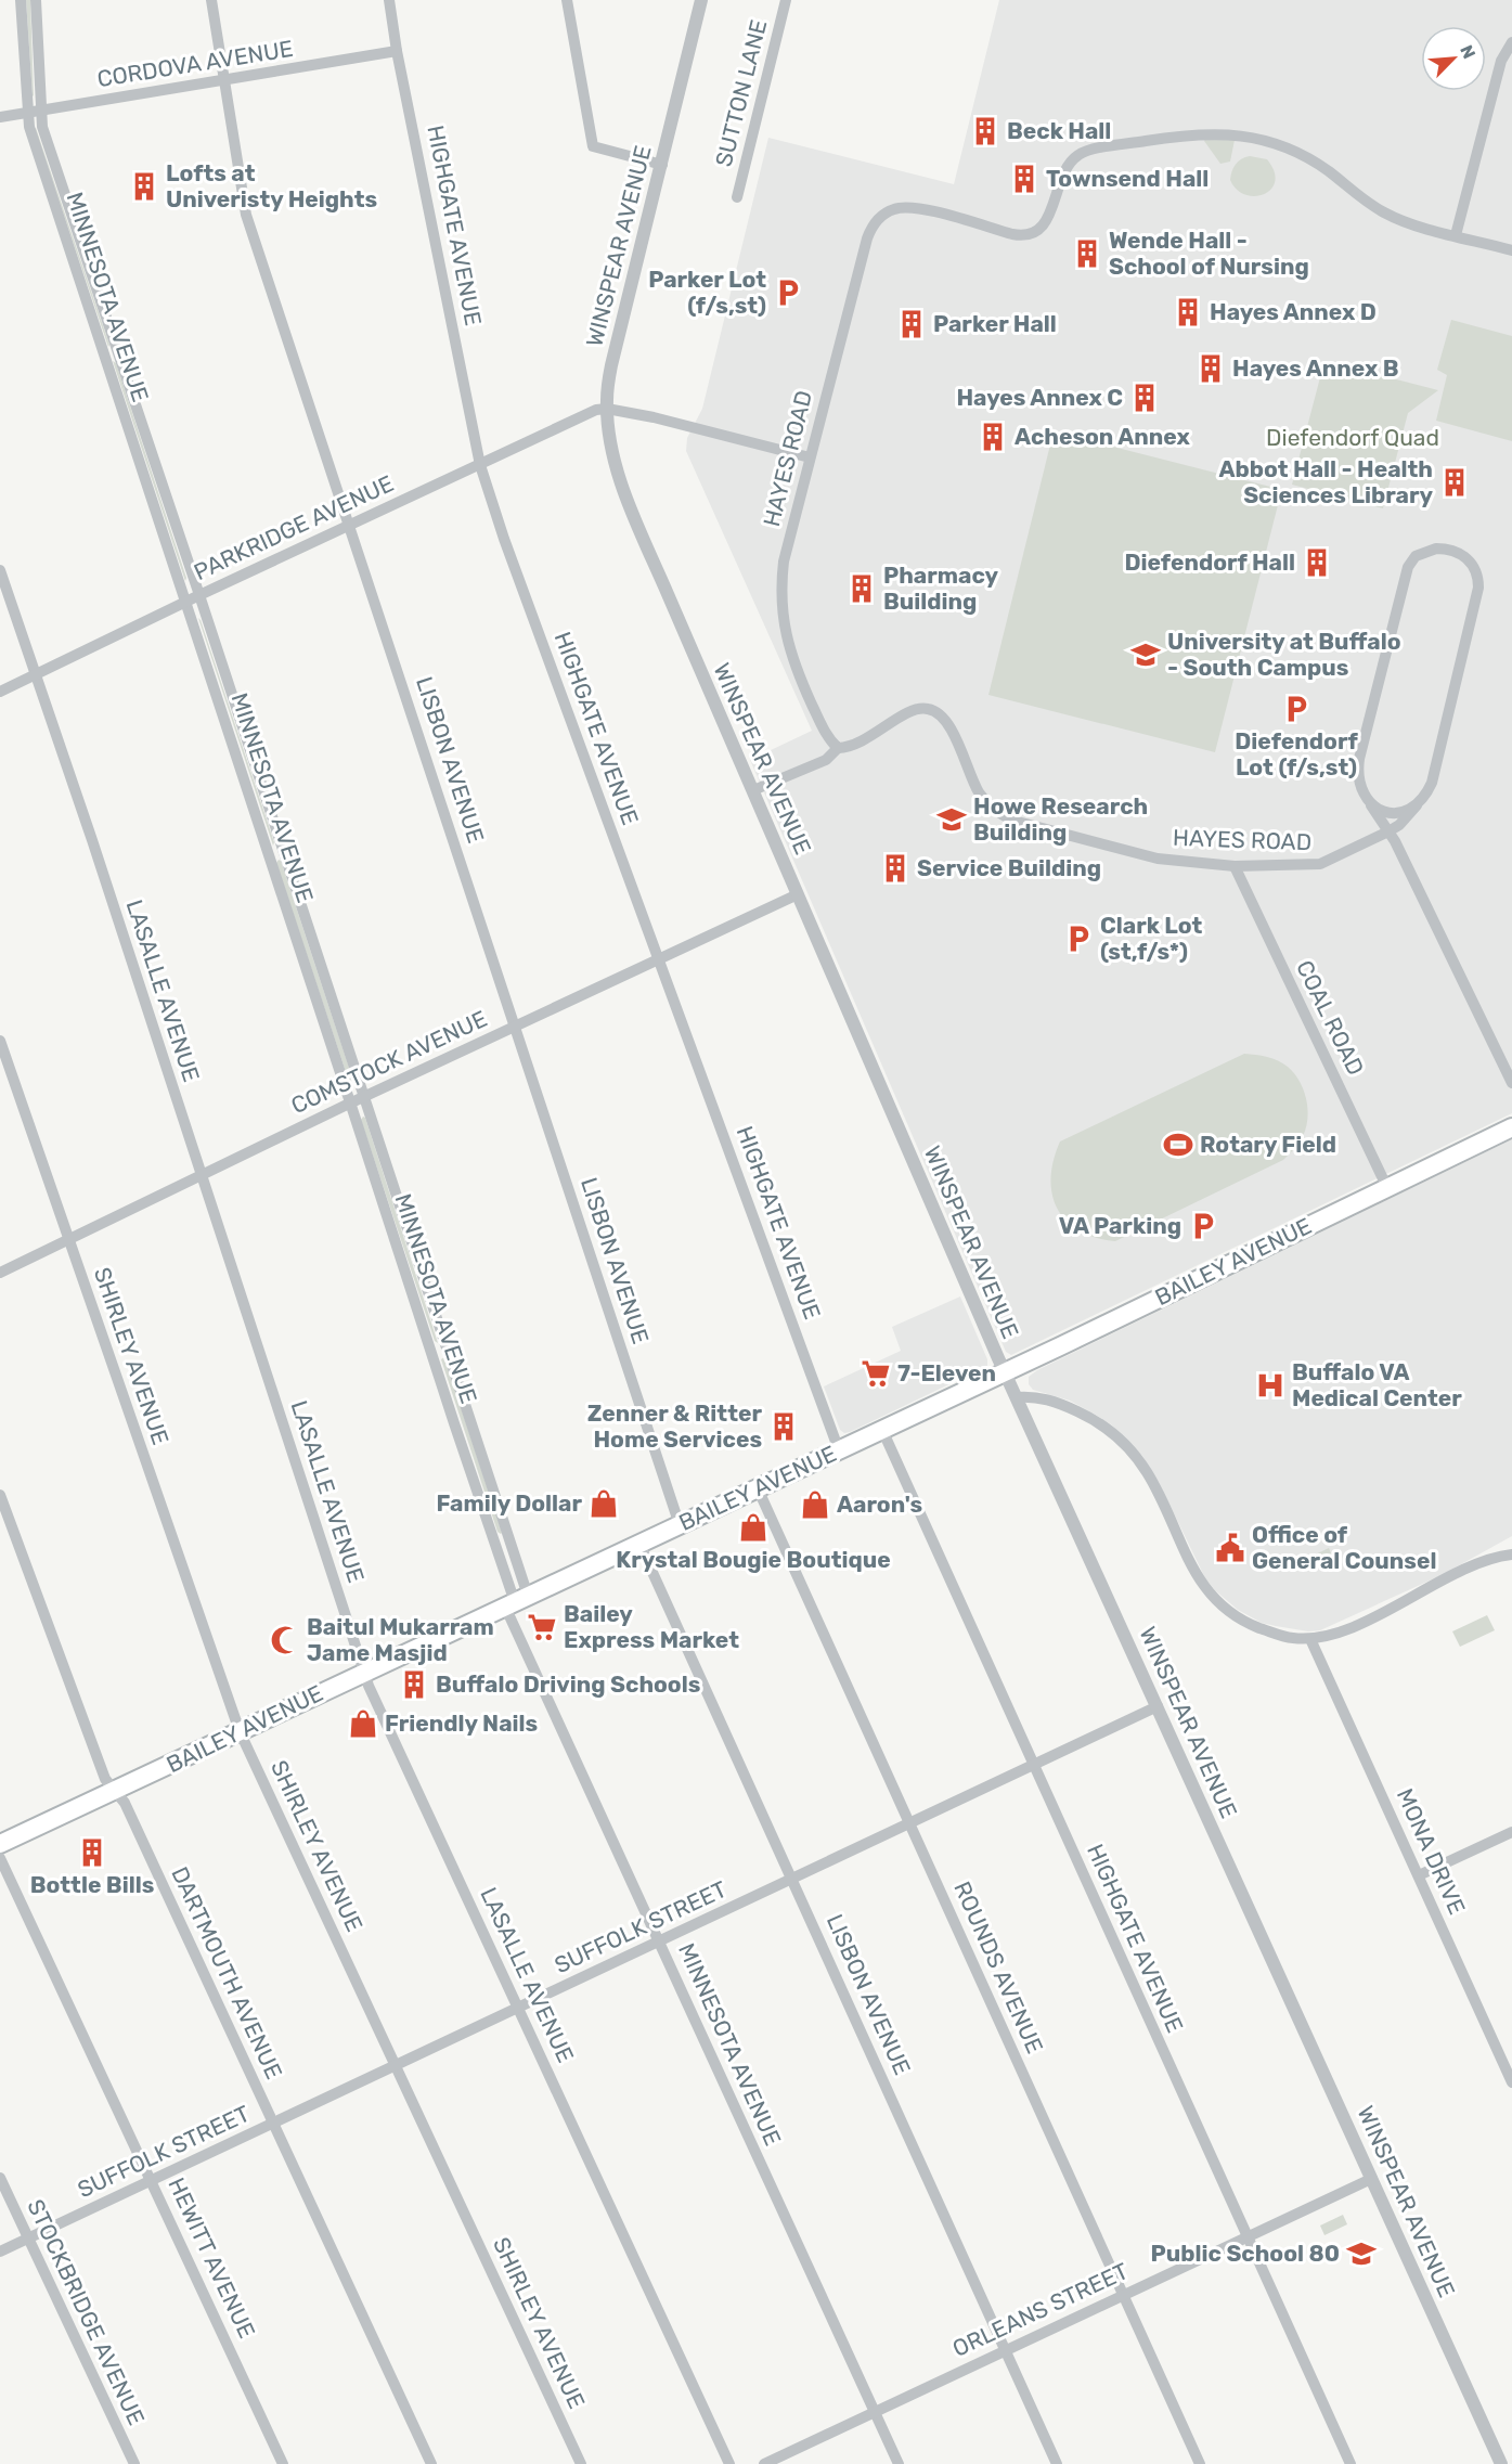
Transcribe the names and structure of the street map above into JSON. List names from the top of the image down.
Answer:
{
  "streets": {
    "main road": ["BAILEY AVENUE"],
    "street": [
      "CORDOVA AVENUE",
      "SUTTON LANE",
      "HIGHGATE AVENUE",
      "WINSPEAR AVENUE",
      "MINNESOTA AVENUE",
      "HAYES ROAD",
      "PARKRIDGE AVENUE",
      "LISBON AVENUE",
      "LASALLE AVENUE",
      "COAL ROAD",
      "COMSTOCK AVENUE",
      "SHIRLEY AVENUE",
      "MONA DRIVE",
      "SUFFOLK STREET",
      "ROUNDS AVENUE",
      "DARTMOUTH AVENUE",
      "HEWITT AVENUE",
      "ORLEANS STREET",
      "STOCKBRIDGE AVENUE"
    ]
  },
  "crossings": [
    ["CORDOVA AVENUE", "HIGHGATE AVENUE"],
    ["CORDOVA AVENUE", "MINNESOTA AVENUE"],
    ["CORDOVA AVENUE", "LISBON AVENUE"],
    ["HIGHGATE AVENUE", "PARKRIDGE AVENUE"],
    ["HIGHGATE AVENUE", "COMSTOCK AVENUE"],
    ["HIGHGATE AVENUE", "BAILEY AVENUE"],
    ["HIGHGATE AVENUE", "SUFFOLK STREET"],
    ["HIGHGATE AVENUE", "ORLEANS STREET"],
    ["WINSPEAR AVENUE", "PARKRIDGE AVENUE"],
    ["WINSPEAR AVENUE", "COMSTOCK AVENUE"],
    ["WINSPEAR AVENUE", "BAILEY AVENUE"],
    ["WINSPEAR AVENUE", "SUFFOLK STREET"],
    ["WINSPEAR AVENUE", "ORLEANS STREET"],
    ["MINNESOTA AVENUE", "PARKRIDGE AVENUE"],
    ["MINNESOTA AVENUE", "COMSTOCK AVENUE"],
    ["MINNESOTA AVENUE", "BAILEY AVENUE"],
    ["MINNESOTA AVENUE", "SUFFOLK STREET"],
    ["MINNESOTA AVENUE", "ORLEANS STREET"],
    ["HAYES ROAD", "COAL ROAD"],
    ["PARKRIDGE AVENUE", "LISBON AVENUE"],
    ["PARKRIDGE AVENUE", "LASALLE AVENUE"],
    ["LISBON AVENUE", "COMSTOCK AVENUE"],
    ["LISBON AVENUE", "BAILEY AVENUE"],
    ["LISBON AVENUE", "SUFFOLK STREET"],
    ["LISBON AVENUE", "ORLEANS STREET"],
    ["LASALLE AVENUE", "COMSTOCK AVENUE"],
    ["LASALLE AVENUE", "BAILEY AVENUE"],
    ["LASALLE AVENUE", "SUFFOLK STREET"],
    ["COAL ROAD", "BAILEY AVENUE"],
    ["COMSTOCK AVENUE", "SHIRLEY AVENUE"],
    ["BAILEY AVENUE", "SHIRLEY AVENUE"],
    ["BAILEY AVENUE", "ROUNDS AVENUE"],
    ["BAILEY AVENUE", "DARTMOUTH AVENUE"],
    ["SHIRLEY AVENUE", "SUFFOLK STREET"],
    ["SUFFOLK STREET", "ROUNDS AVENUE"],
    ["SUFFOLK STREET", "DARTMOUTH AVENUE"],
    ["SUFFOLK STREET", "HEWITT AVENUE"],
    ["SUFFOLK STREET", "STOCKBRIDGE AVENUE"],
    ["ROUNDS AVENUE", "ORLEANS STREET"]
  ],
  "parks": ["Diefendorf Quad"],
  "places": {
    "building": [
      "Beck Hall",
      "Townsend Hall",
      "Lofts at Univeristy Heights",
      "Wende Hall - School of Nursing",
      "Hayes Annex D",
      "Parker Hall",
      "Hayes Annex B",
      "Hayes Annex C",
      "Acheson Annex",
      "Abbot Hall - Health Sciences Library",
      "Diefendorf Hall",
      "Pharmacy Building",
      "Service Building",
      "Zenner & Ritter Home Services",
      "Buffalo Driving Schools",
      "Bottle Bills"
    ],
    "parking": [
      "Parker Lot (f/s,st)",
      "Diefendorf Lot (f/s,st)",
      "Clark Lot (st,f/s*)",
      "VA Parking"
    ],
    "school or university": ["University at Buffalo - South Campus", "Howe Research Building", "Public School 80"],
    "sports": ["Rotary Field"],
    "supermarket": ["7-Eleven", "Bailey Express Market"],
    "hospital": ["Buffalo VA Medical Center"],
    "shop": [
      "Family Dollar",
      "Aaron's",
      "Krystal Bougie Boutique",
      "Friendly Nails"
    ],
    "public building": ["Office of General Counsel"],
    "mosque": ["Baitul Mukarram Jame Masjid"]
  },
  "north": "top right"
}
